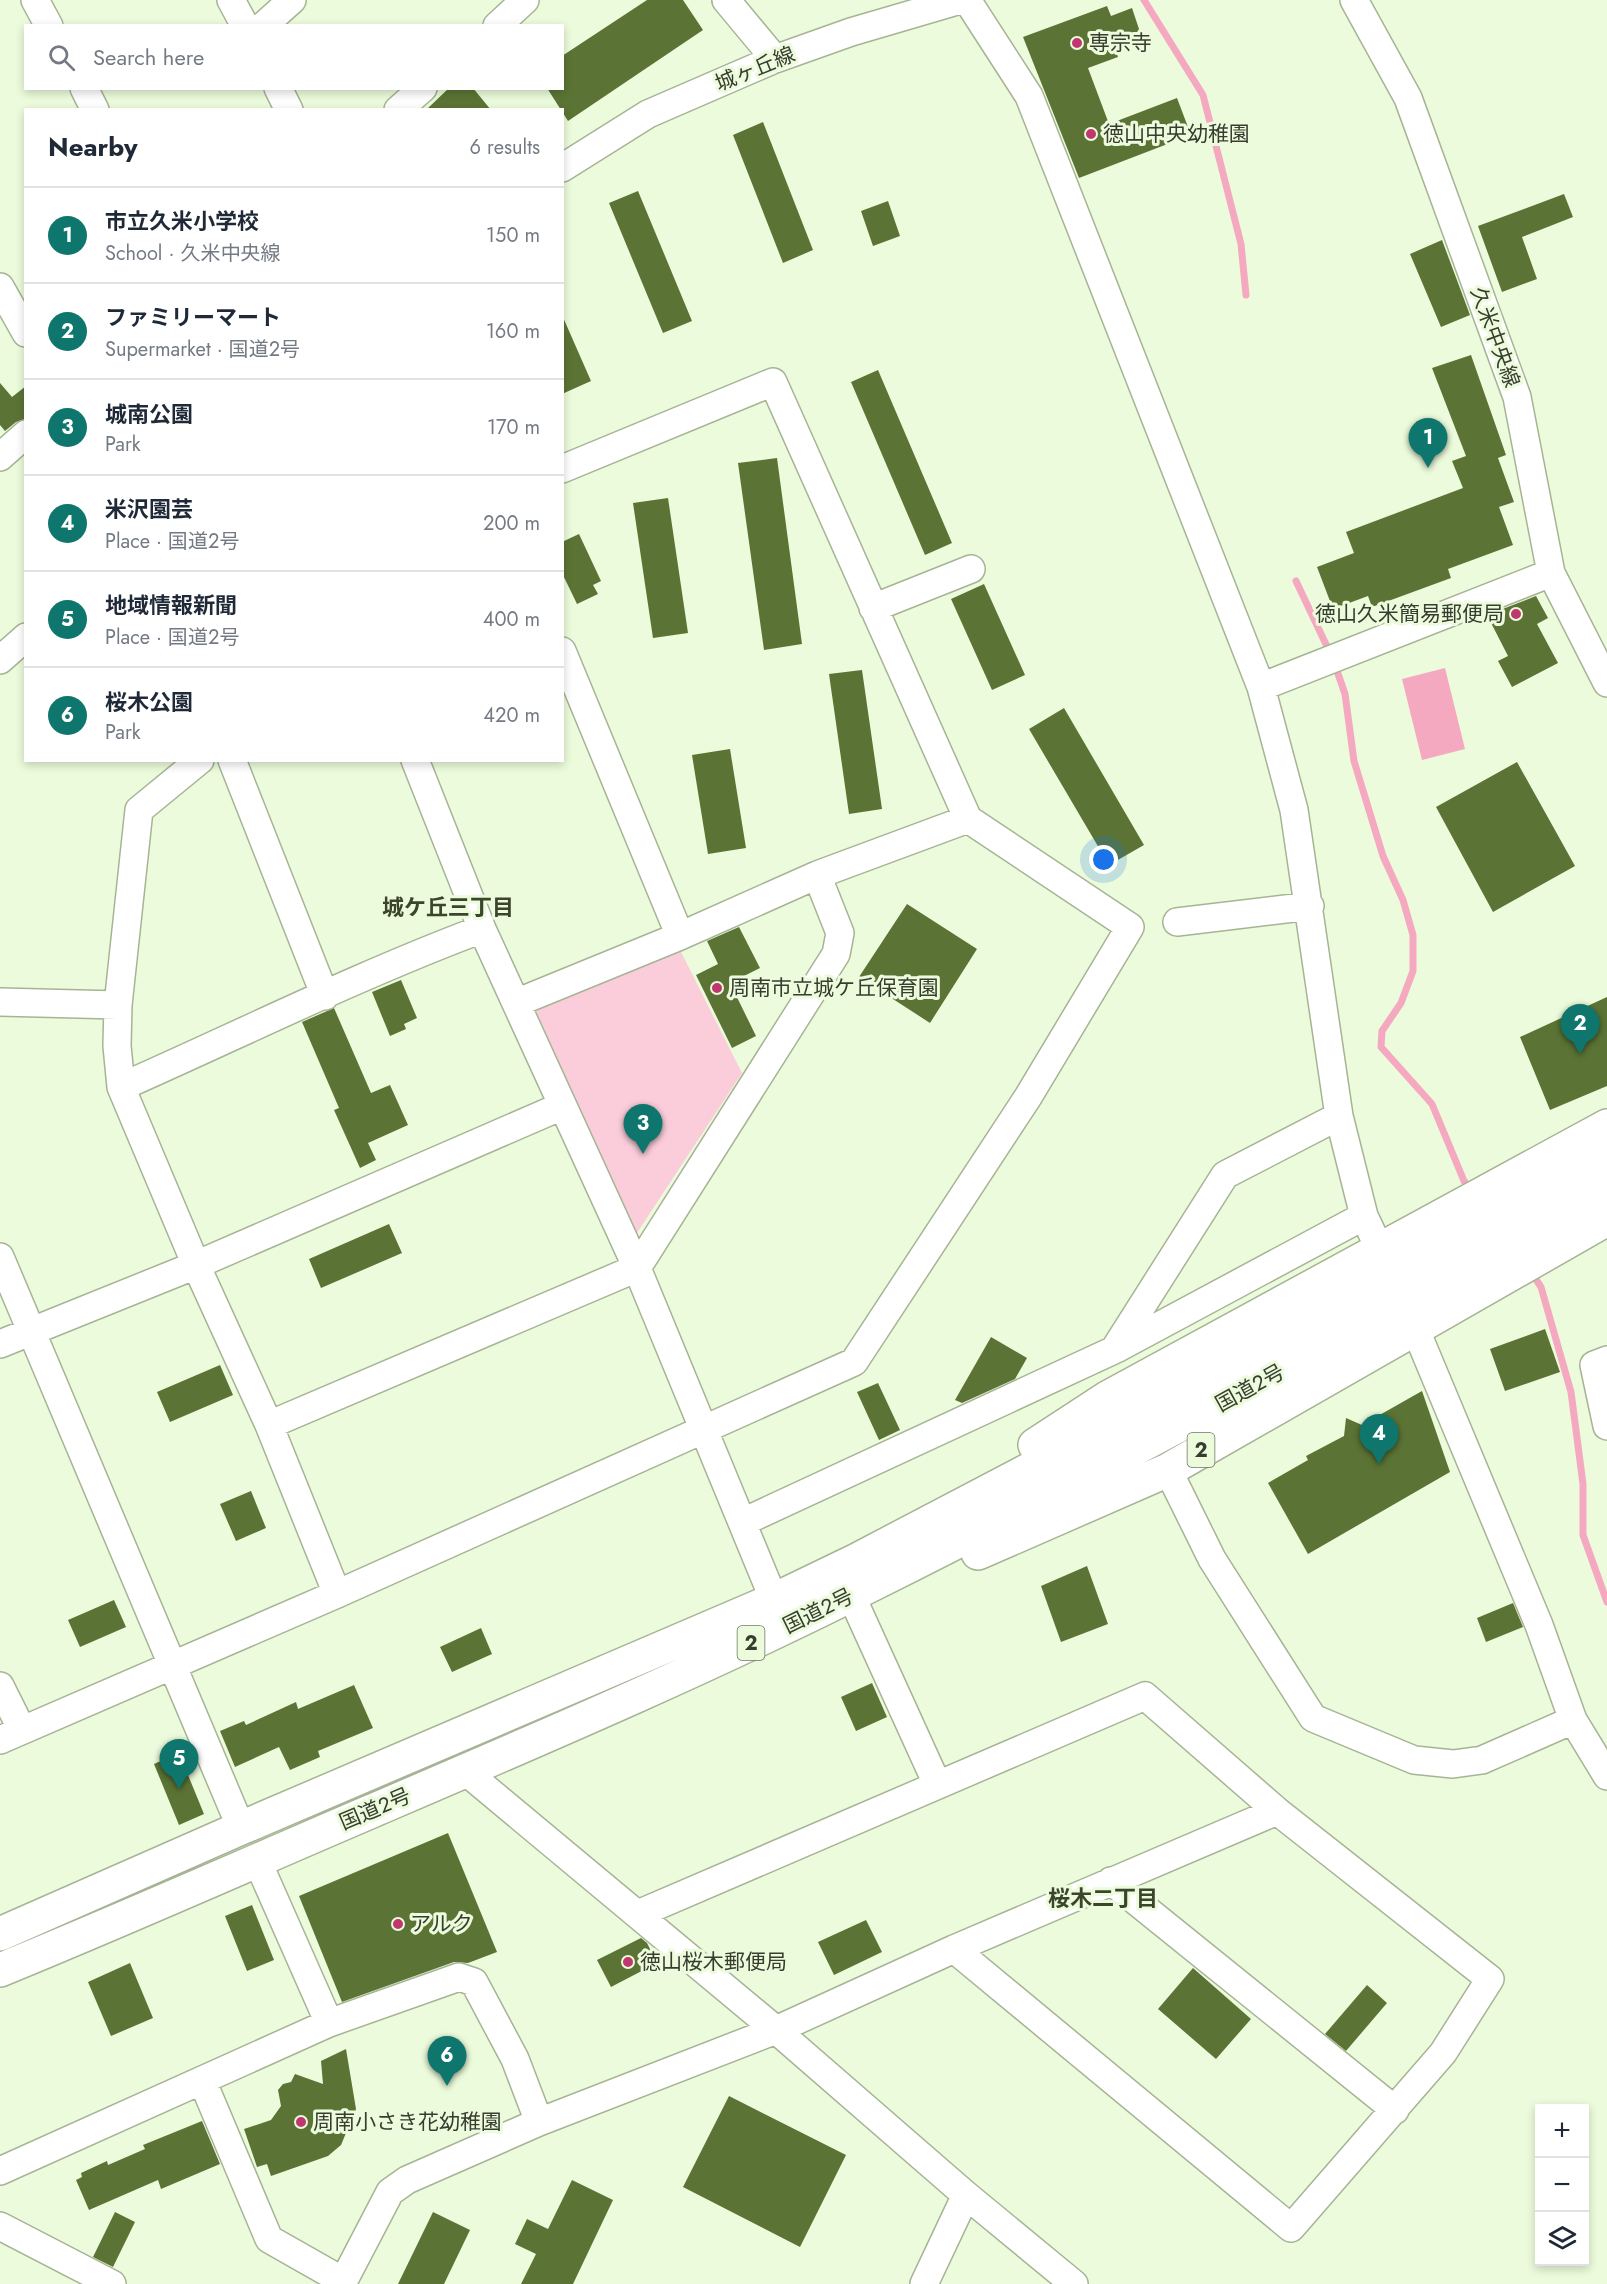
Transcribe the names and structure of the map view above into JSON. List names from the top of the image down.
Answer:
{
  "streets": {
    "highway": ["国道2号", "2"],
    "street": ["城ヶ丘線", "久米中央線"]
  },
  "crossings": [
    ["国道2号", "2"]
  ],
  "districts": ["城ケ丘三丁目", "桜木二丁目"],
  "places": [
    "専宗寺",
    "徳山中央幼稚園",
    "徳山久米簡易郵便局",
    "周南市立城ケ丘保育園",
    "アルク",
    "徳山桜木郵便局",
    "周南小さき花幼稚園"
  ],
  "page": {
    "search": "Search here",
    "heading": ["Nearby", "6 results"],
    "list": [
      {
        "mark": "1",
        "name": "市立久米小学校",
        "note": "School · 久米中央線",
        "value": "150 m"
      },
      {
        "mark": "2",
        "name": "ファミリーマート",
        "note": "Supermarket · 国道2号",
        "value": "160 m"
      },
      {
        "mark": "3",
        "name": "城南公園",
        "note": "Park",
        "value": "170 m"
      },
      {
        "mark": "4",
        "name": "米沢園芸",
        "note": "Place · 国道2号",
        "value": "200 m"
      },
      {
        "mark": "5",
        "name": "地域情報新聞",
        "note": "Place · 国道2号",
        "value": "400 m"
      },
      {
        "mark": "6",
        "name": "桜木公園",
        "note": "Park",
        "value": "420 m"
      }
    ],
    "pins": [
      "1",
      "2",
      "3",
      "4",
      "5",
      "6"
    ],
    "map_buttons": ["+", "−"]
  }
}
